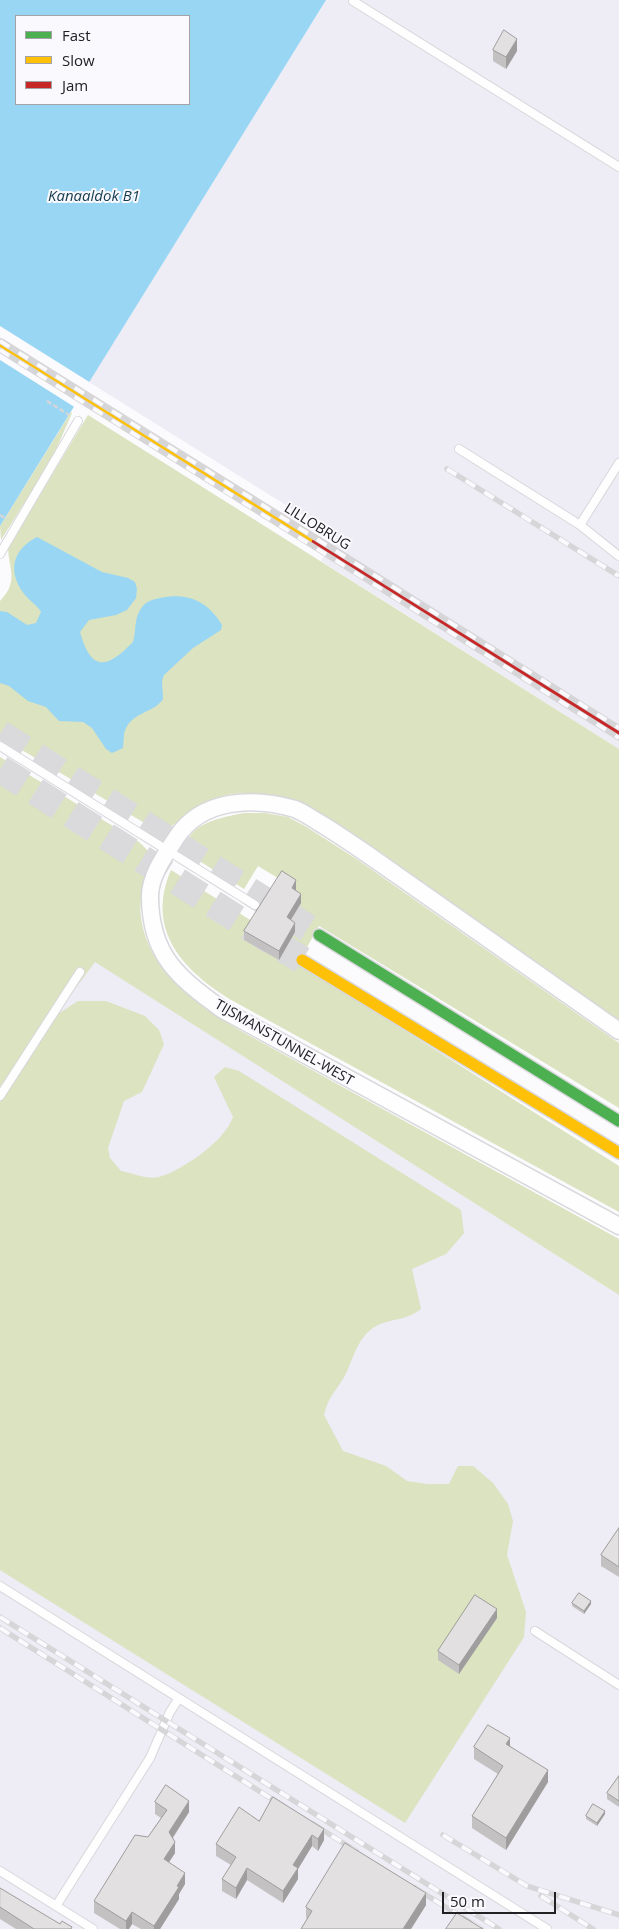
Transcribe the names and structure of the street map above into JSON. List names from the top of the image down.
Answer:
{
  "streets": {
    "main road": ["LILLOBRUG"],
    "street": ["TIJSMANSTUNNEL-WEST"]
  },
  "water": ["Kanaaldok B1"],
  "legend": ["Fast", "Slow", "Jam"],
  "scale_bar": "50 m"
}
